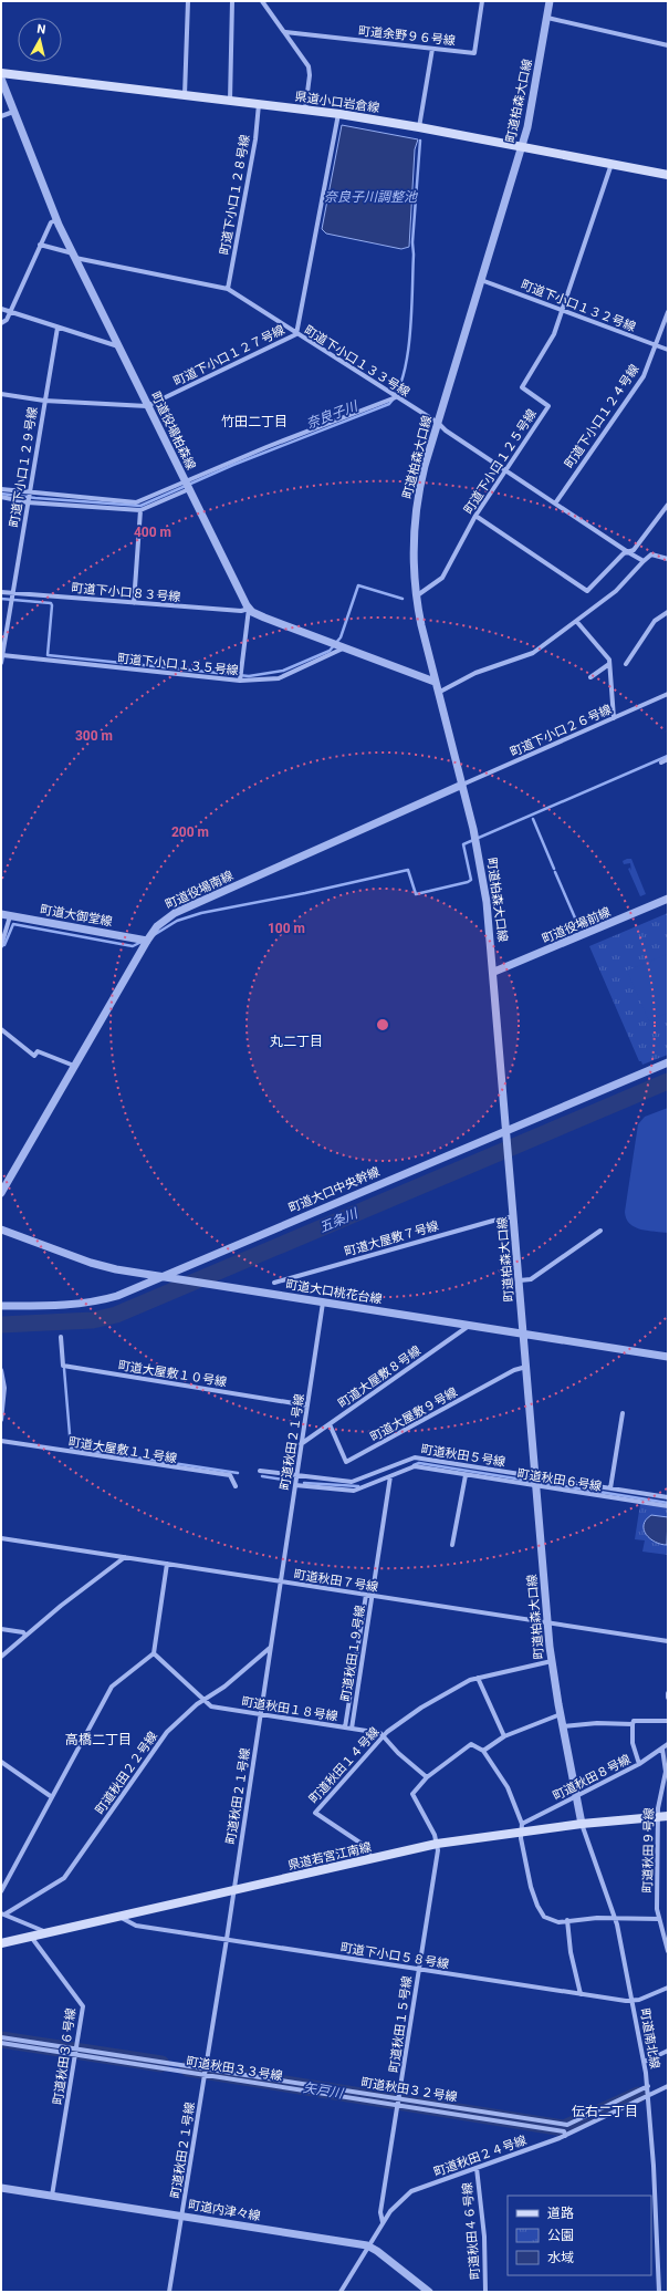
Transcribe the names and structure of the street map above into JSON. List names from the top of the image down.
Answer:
{
  "streets": {
    "main road": ["県道小口岩倉線", "県道若宮江南線"],
    "street": [
      "町道余野９６号線",
      "町道柏森大口線",
      "町道下小口１２８号線",
      "町道下小口１３２号線",
      "町道下小口１２７号線",
      "町道下小口１３３号線",
      "町道下小口１２４号線",
      "町道役場柏森線",
      "町道下小口１２５号線",
      "町道下小口１２９号線",
      "町道下小口８３号線",
      "町道下小口１３５号線",
      "町道下小口２６号線",
      "町道役場南線",
      "町道大御堂線",
      "町道役場前線",
      "町道大口中央幹線",
      "町道大屋敷７号線",
      "町道大口桃花台線",
      "町道大屋敷１０号線",
      "町道大屋敷８号線",
      "町道大屋敷９号線",
      "町道秋田２１号線",
      "町道大屋敷１１号線",
      "町道秋田５号線",
      "町道秋田６号線",
      "町道秋田７号線",
      "町道秋田１９号線",
      "町道秋田１８号線",
      "町道秋田１４号線",
      "町道秋田２２号線",
      "町道秋田８号線",
      "町道秋田９号線",
      "町道下小口５８号線",
      "町道秋田１５号線",
      "町道南北線",
      "町道秋田３６号線",
      "町道秋田３３号線",
      "町道秋田３２号線",
      "町道秋田２４号線",
      "町道内津々線",
      "町道秋田４６号線"
    ]
  },
  "crossings": [
    ["町道柏森大口線", "県道小口岩倉線"],
    ["町道柏森大口線", "町道下小口１３２号線"],
    ["町道柏森大口線", "町道下小口１３３号線"],
    ["町道柏森大口線", "町道下小口１２５号線"],
    ["町道柏森大口線", "町道下小口２６号線"],
    ["町道柏森大口線", "町道役場南線"],
    ["町道柏森大口線", "町道役場前線"],
    ["町道柏森大口線", "町道大口中央幹線"],
    ["町道柏森大口線", "町道大屋敷７号線"],
    ["町道柏森大口線", "町道大口桃花台線"],
    ["町道柏森大口線", "町道大屋敷９号線"],
    ["町道柏森大口線", "町道秋田５号線"],
    ["町道柏森大口線", "町道秋田６号線"],
    ["町道柏森大口線", "町道秋田７号線"],
    ["町道柏森大口線", "町道秋田１４号線"],
    ["町道柏森大口線", "町道秋田８号線"],
    ["町道柏森大口線", "県道若宮江南線"],
    ["町道柏森大口線", "町道南北線"],
    ["県道小口岩倉線", "町道下小口１２８号線"],
    ["県道小口岩倉線", "町道下小口１２７号線"],
    ["県道小口岩倉線", "町道下小口１２５号線"],
    ["町道下小口１２８号線", "町道下小口１３３号線"],
    ["町道下小口１３２号線", "町道下小口１２４号線"],
    ["町道下小口１３２号線", "町道下小口１２５号線"],
    ["町道下小口１２７号線", "町道下小口１３３号線"],
    ["町道下小口１２７号線", "町道役場柏森線"],
    ["町道下小口１２７号線", "町道下小口１２９号線"],
    ["町道下小口１３３号線", "町道下小口１２４号線"],
    ["町道下小口１３３号線", "町道役場柏森線"],
    ["町道下小口１３３号線", "町道下小口１２５号線"],
    ["町道役場柏森線", "町道下小口８３号線"],
    ["町道下小口１２９号線", "町道下小口８３号線"],
    ["町道下小口１２９号線", "町道下小口１３５号線"],
    ["町道下小口２６号線", "町道役場南線"],
    ["町道役場南線", "町道大御堂線"],
    ["町道大口中央幹線", "町道大口桃花台線"],
    ["町道大口桃花台線", "町道大屋敷８号線"],
    ["町道大口桃花台線", "町道秋田２１号線"],
    ["町道大屋敷１０号線", "町道秋田２１号線"],
    ["町道大屋敷８号線", "町道大屋敷９号線"],
    ["町道大屋敷８号線", "町道秋田２１号線"],
    ["町道秋田２１号線", "町道秋田５号線"],
    ["町道秋田２１号線", "町道秋田６号線"],
    ["町道秋田２１号線", "町道秋田７号線"],
    ["町道秋田２１号線", "町道秋田１８号線"],
    ["町道秋田２１号線", "町道秋田２２号線"],
    ["町道秋田２１号線", "県道若宮江南線"],
    ["町道秋田２１号線", "町道下小口５８号線"],
    ["町道秋田２１号線", "町道秋田３３号線"],
    ["町道秋田２１号線", "町道秋田３２号線"],
    ["町道秋田２１号線", "町道内津々線"],
    ["町道秋田６号線", "町道秋田１９号線"],
    ["町道秋田７号線", "町道秋田１９号線"],
    ["町道秋田１９号線", "町道秋田１８号線"],
    ["町道秋田１８号線", "町道秋田１４号線"],
    ["町道秋田１８号線", "町道秋田２２号線"],
    ["町道秋田１４号線", "県道若宮江南線"],
    ["町道秋田８号線", "町道秋田９号線"],
    ["町道秋田８号線", "県道若宮江南線"],
    ["町道秋田９号線", "県道若宮江南線"],
    ["県道若宮江南線", "町道下小口５８号線"],
    ["県道若宮江南線", "町道秋田１５号線"],
    ["県道若宮江南線", "町道南北線"],
    ["県道若宮江南線", "町道秋田３６号線"],
    ["町道下小口５８号線", "町道秋田１５号線"],
    ["町道下小口５８号線", "町道南北線"],
    ["町道秋田１５号線", "町道秋田３３号線"],
    ["町道秋田１５号線", "町道秋田３２号線"],
    ["町道秋田１５号線", "町道秋田２４号線"],
    ["町道南北線", "町道秋田３２号線"],
    ["町道南北線", "町道秋田２４号線"],
    ["町道秋田３６号線", "町道秋田３３号線"],
    ["町道秋田３６号線", "町道秋田３２号線"],
    ["町道秋田３６号線", "町道内津々線"],
    ["町道秋田３３号線", "町道秋田３２号線"],
    ["町道秋田３３号線", "町道秋田２４号線"],
    ["町道秋田２４号線", "町道内津々線"],
    ["町道秋田２４号線", "町道秋田４６号線"]
  ],
  "districts": [
    "竹田二丁目",
    "丸二丁目",
    "高橋二丁目",
    "伝右二丁目"
  ],
  "water": [
    "奈良子川調整池",
    "奈良子川",
    "五条川",
    "矢戸川"
  ],
  "legend": ["道路", "公園", "水域"],
  "north": "top",
  "rings": [
    "400 m",
    "300 m",
    "200 m",
    "100 m"
  ]
}
